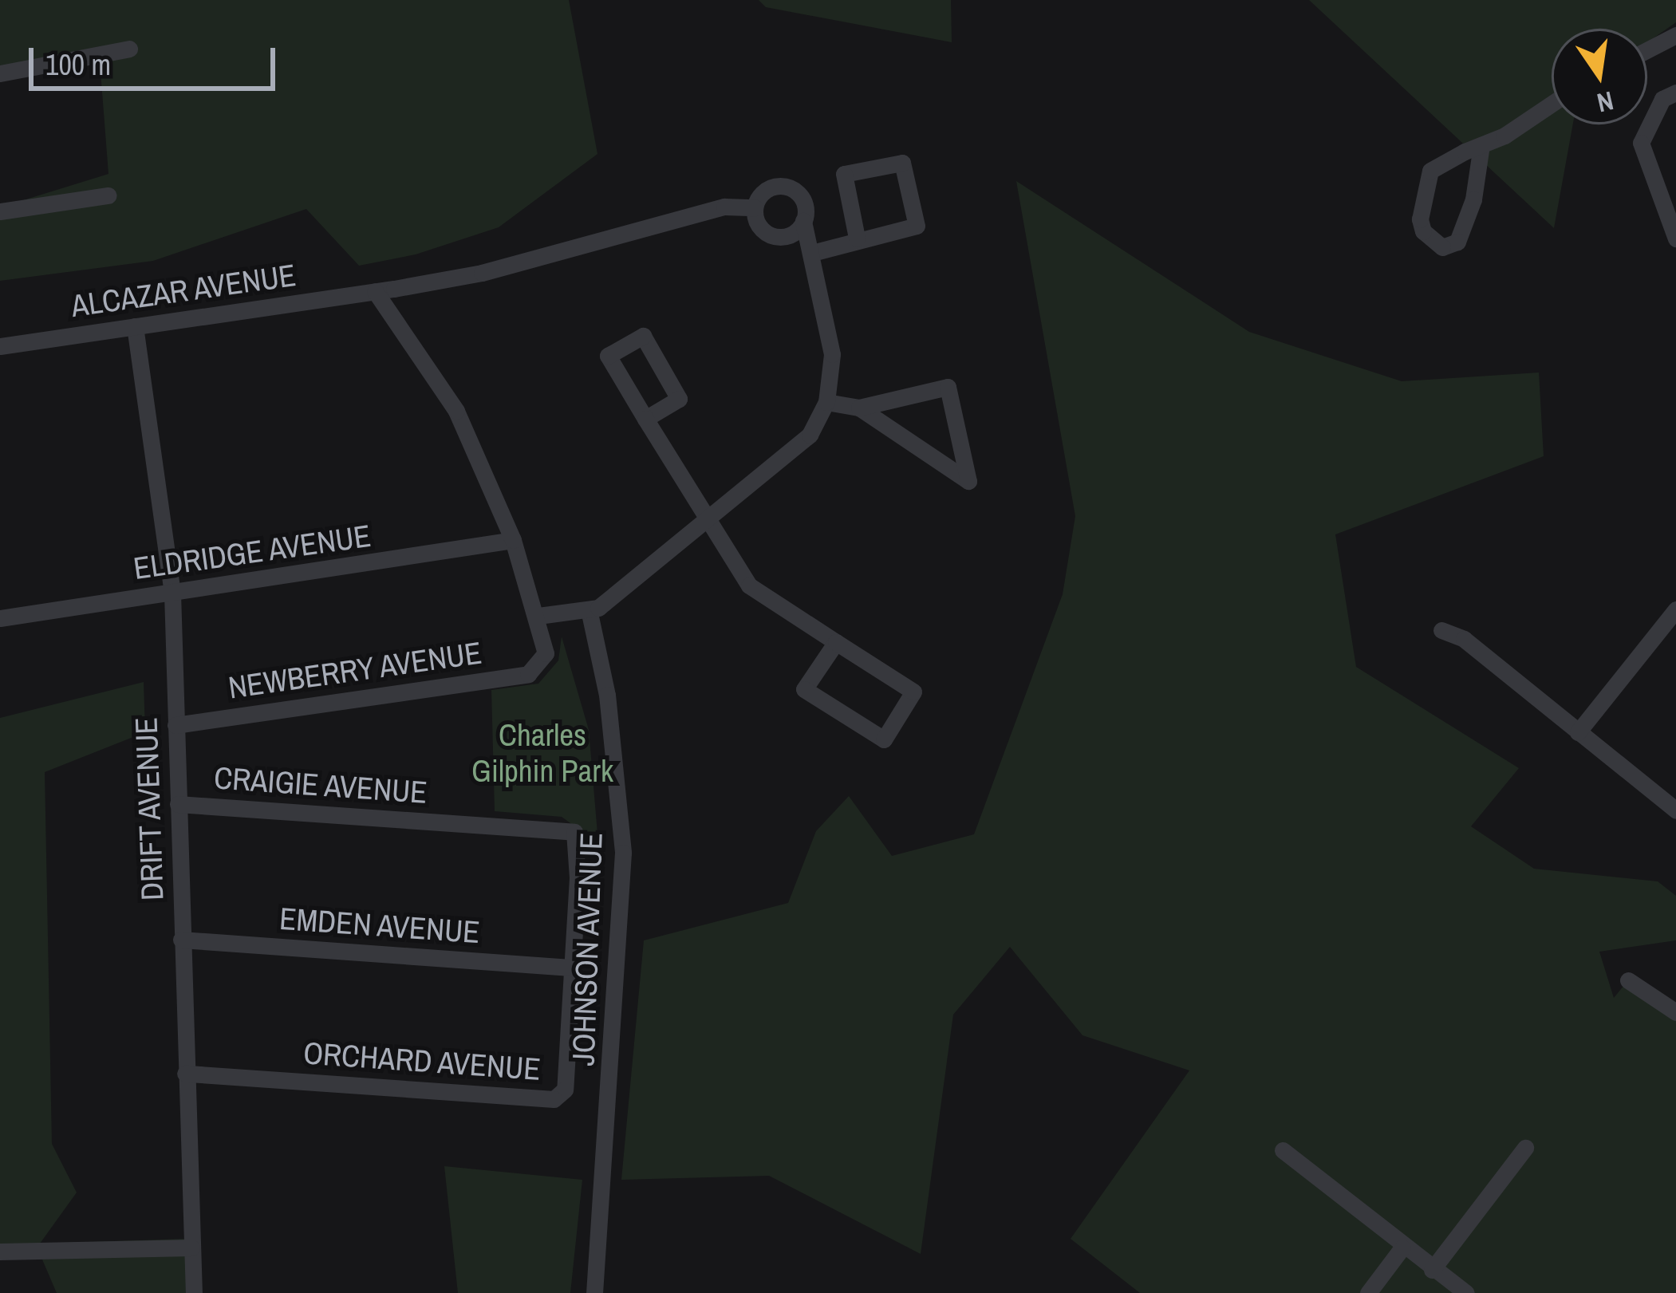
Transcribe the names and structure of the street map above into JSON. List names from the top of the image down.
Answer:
{
  "streets": {
    "street": [
      "ALCAZAR AVENUE",
      "ELDRIDGE AVENUE",
      "NEWBERRY AVENUE",
      "CRAIGIE AVENUE",
      "DRIFT AVENUE",
      "EMDEN AVENUE",
      "JOHNSON AVENUE",
      "ORCHARD AVENUE"
    ]
  },
  "crossings": [
    ["ALCAZAR AVENUE", "DRIFT AVENUE"],
    ["ELDRIDGE AVENUE", "DRIFT AVENUE"],
    ["NEWBERRY AVENUE", "DRIFT AVENUE"],
    ["CRAIGIE AVENUE", "DRIFT AVENUE"],
    ["CRAIGIE AVENUE", "ORCHARD AVENUE"],
    ["DRIFT AVENUE", "EMDEN AVENUE"],
    ["DRIFT AVENUE", "ORCHARD AVENUE"],
    ["EMDEN AVENUE", "ORCHARD AVENUE"]
  ],
  "parks": ["Charles Gilphin Park"],
  "scale_bar": "100 m",
  "north": "bottom"
}
